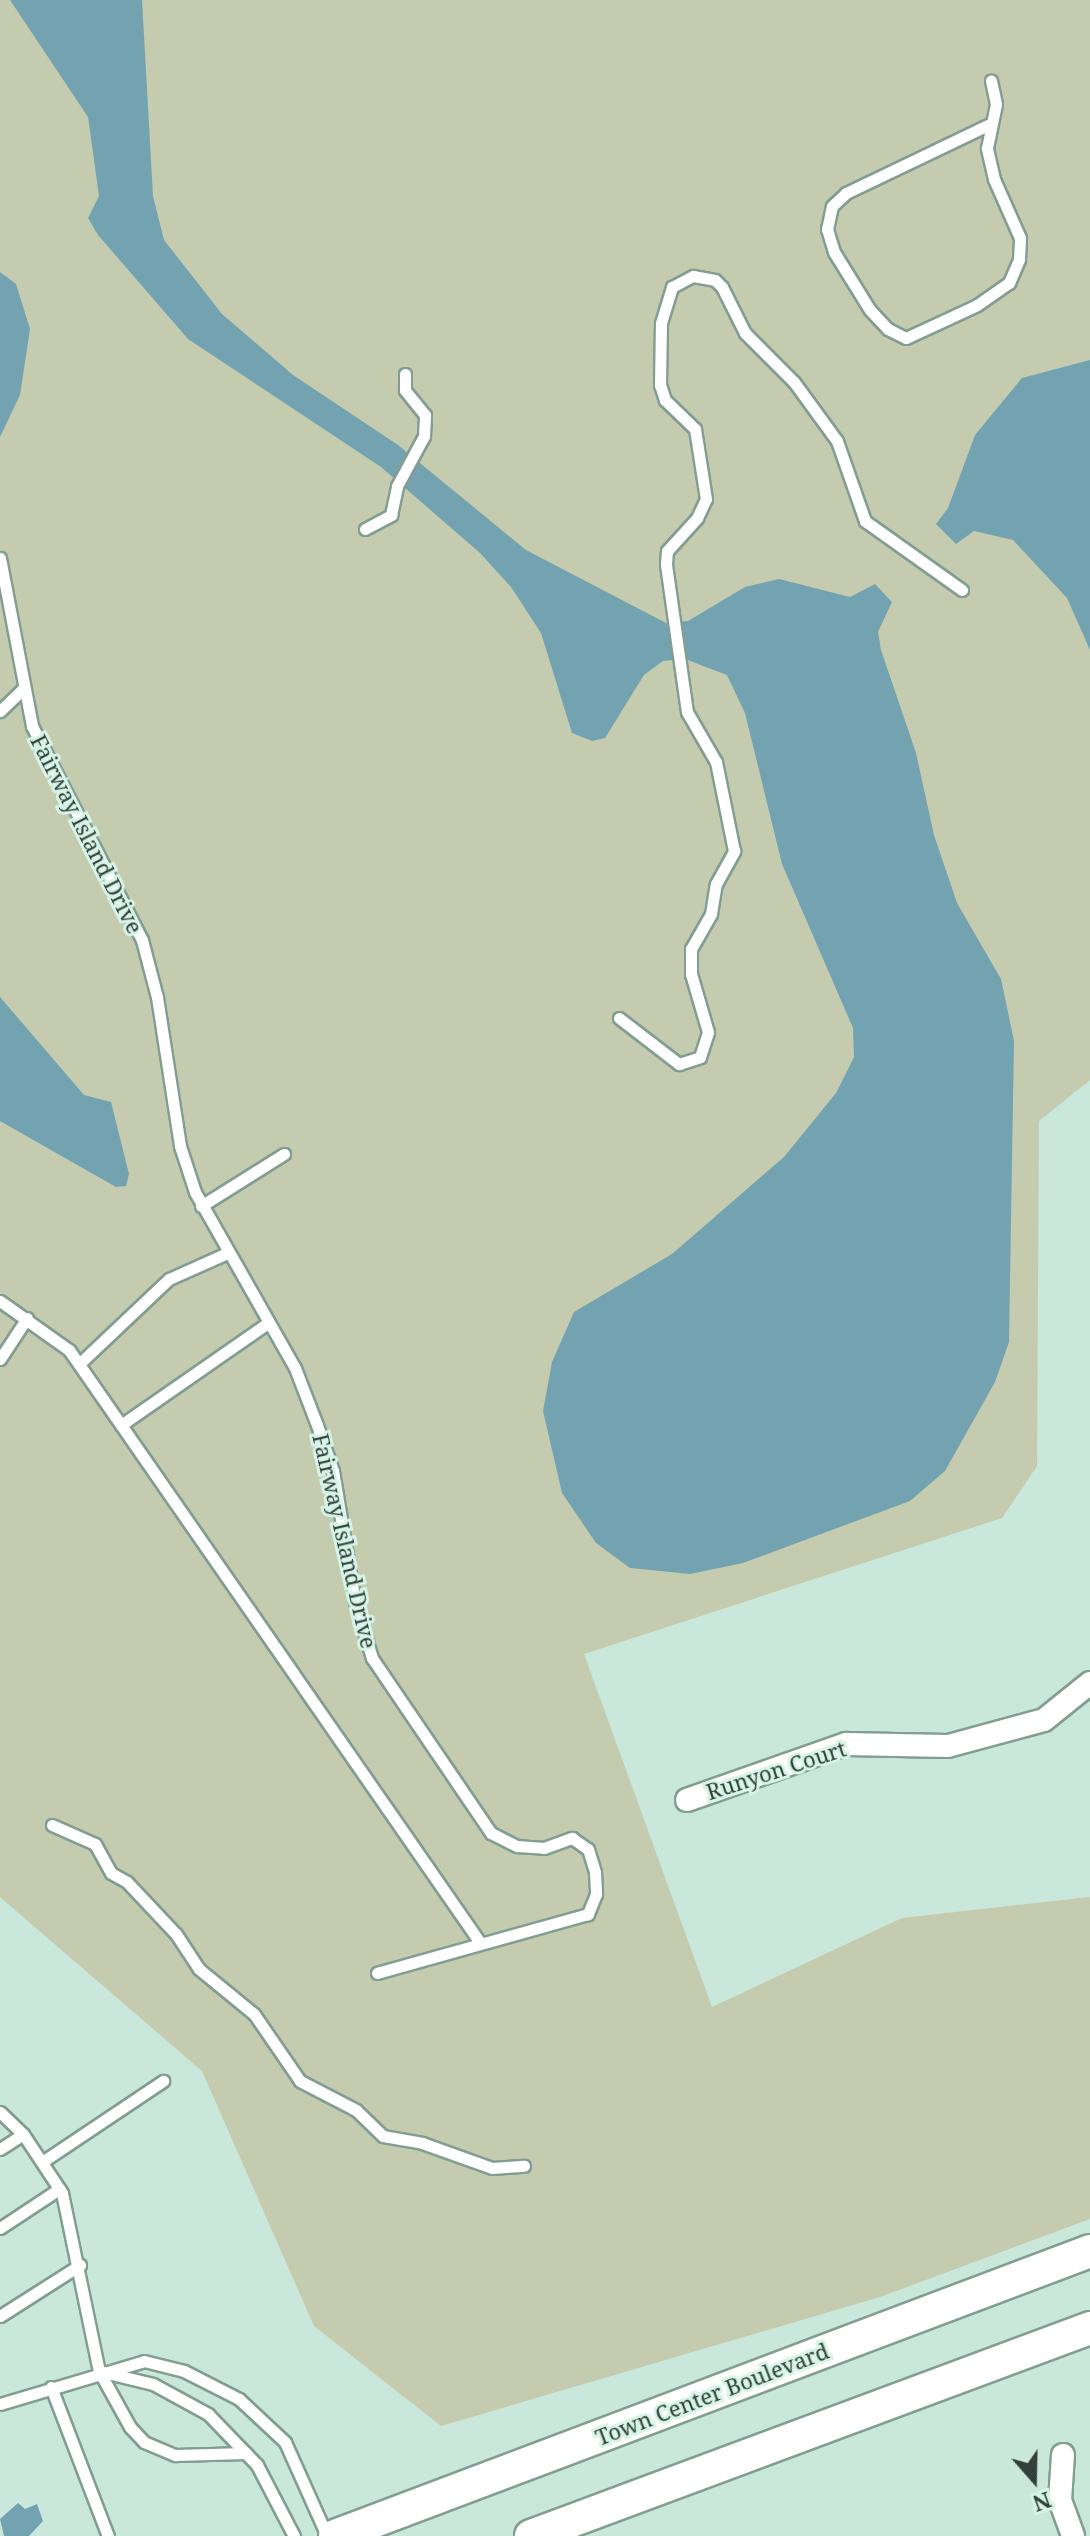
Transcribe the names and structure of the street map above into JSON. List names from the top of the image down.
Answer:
{
  "streets": {
    "main road": ["Town Center Boulevard"],
    "street": ["Runyon Court"],
    "lane": ["Fairway Island Drive"]
  },
  "north": "bottom"
}
